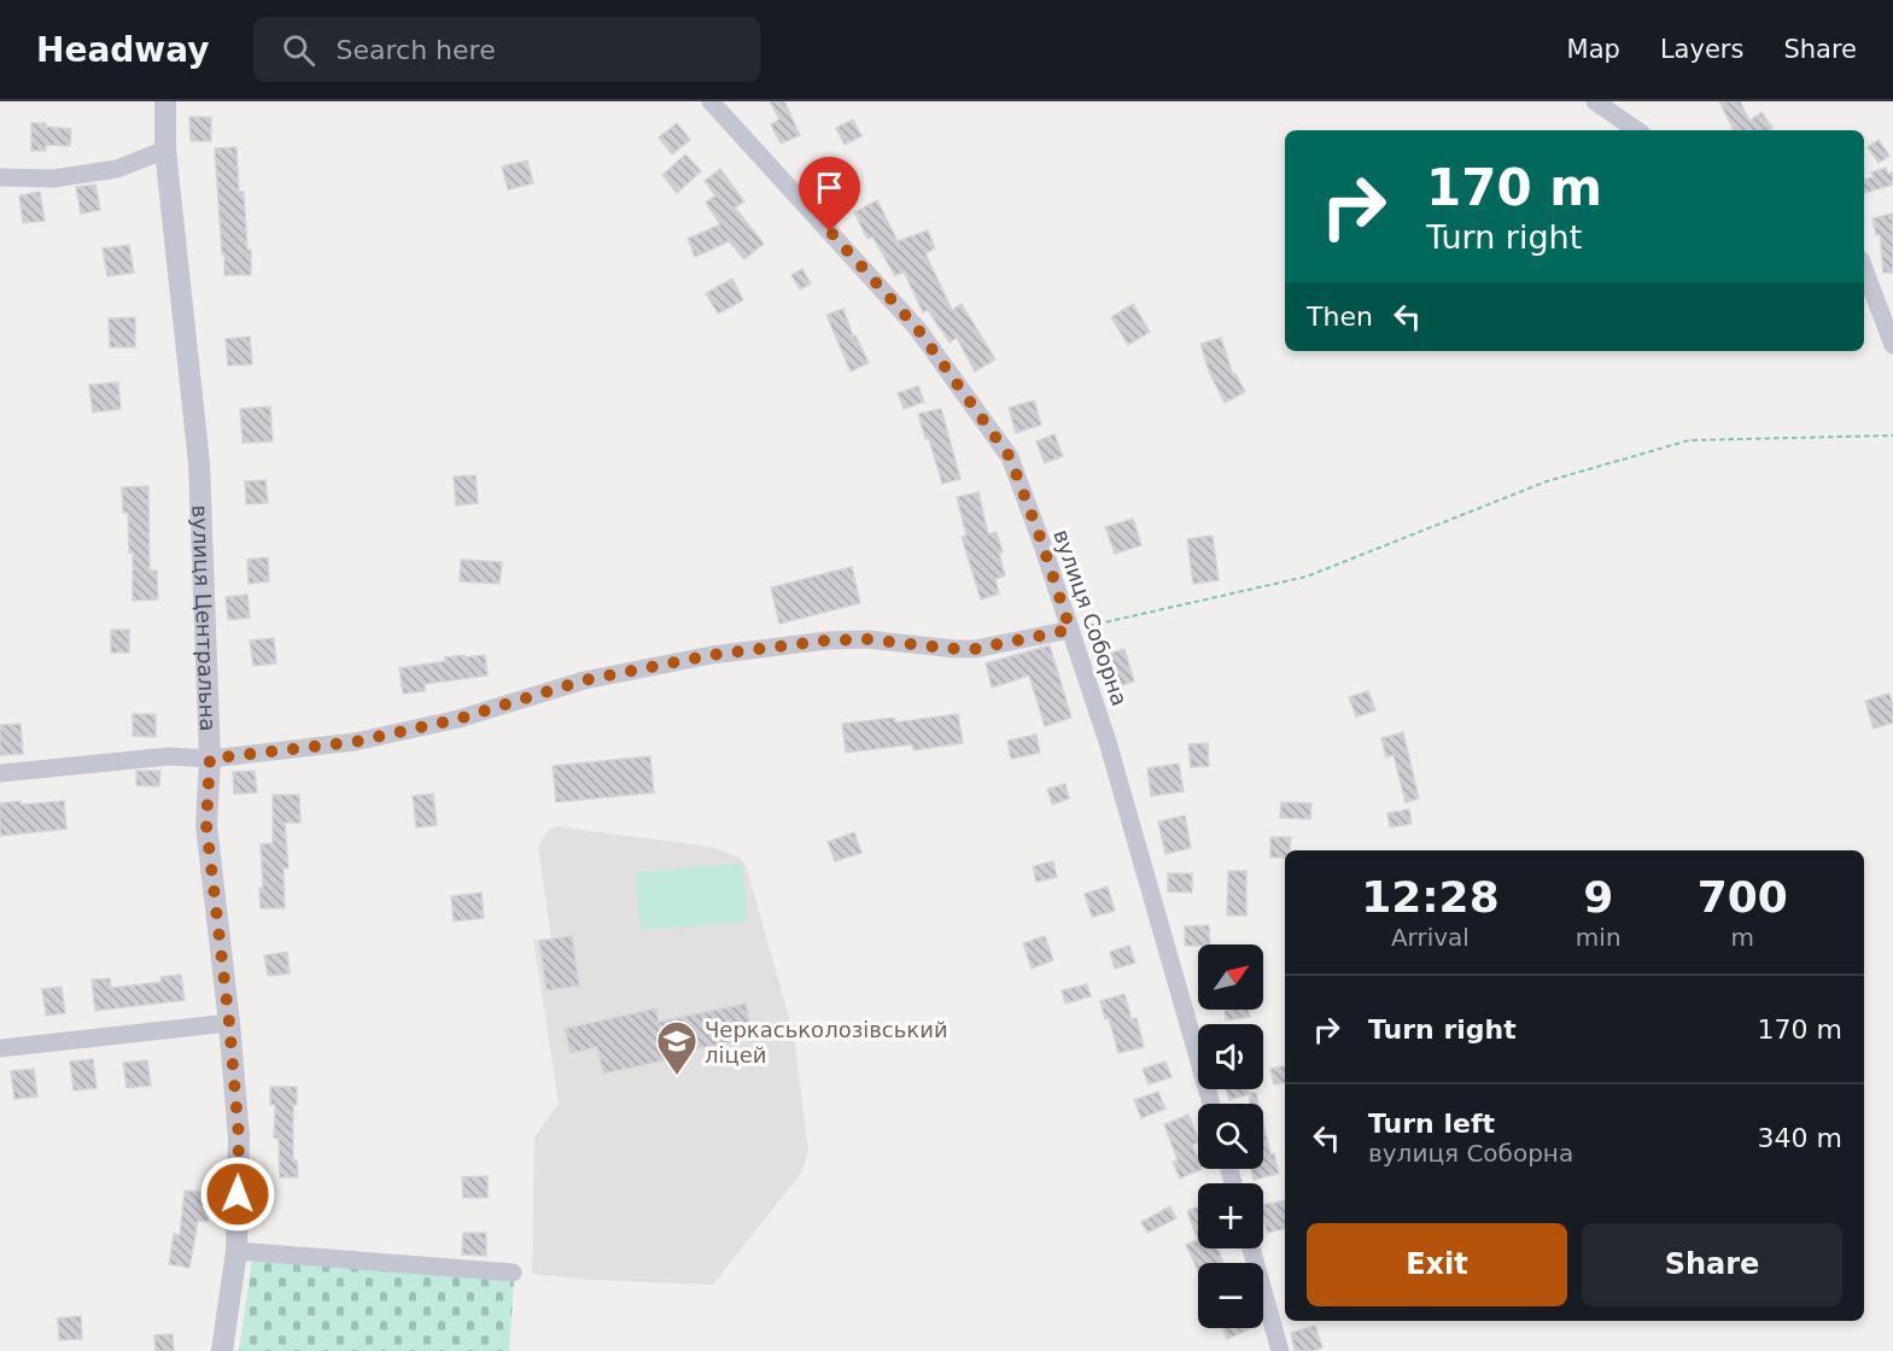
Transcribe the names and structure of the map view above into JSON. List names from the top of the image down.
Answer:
{
  "streets": {
    "street": ["вулиця Центральна", "вулиця Соборна"]
  },
  "places": {
    "school or university": ["Черкаськолозівський ліцей"]
  },
  "north": "top right",
  "page": {
    "header": "Headway",
    "search": "Search here",
    "nav": ["Map", "Layers", "Share"],
    "turn": ["170 m", "Turn right"],
    "then": "Then",
    "eta": [
      "12:28",
      "Arrival",
      "9",
      "min",
      "700",
      "m"
    ],
    "map_buttons": ["+", "−"],
    "list": [
      {
        "name": "Turn right",
        "value": "170 m"
      },
      {
        "name": "Turn left",
        "note": "вулиця Соборна",
        "value": "340 m"
      }
    ],
    "buttons": ["Exit", "Share"]
  }
}
